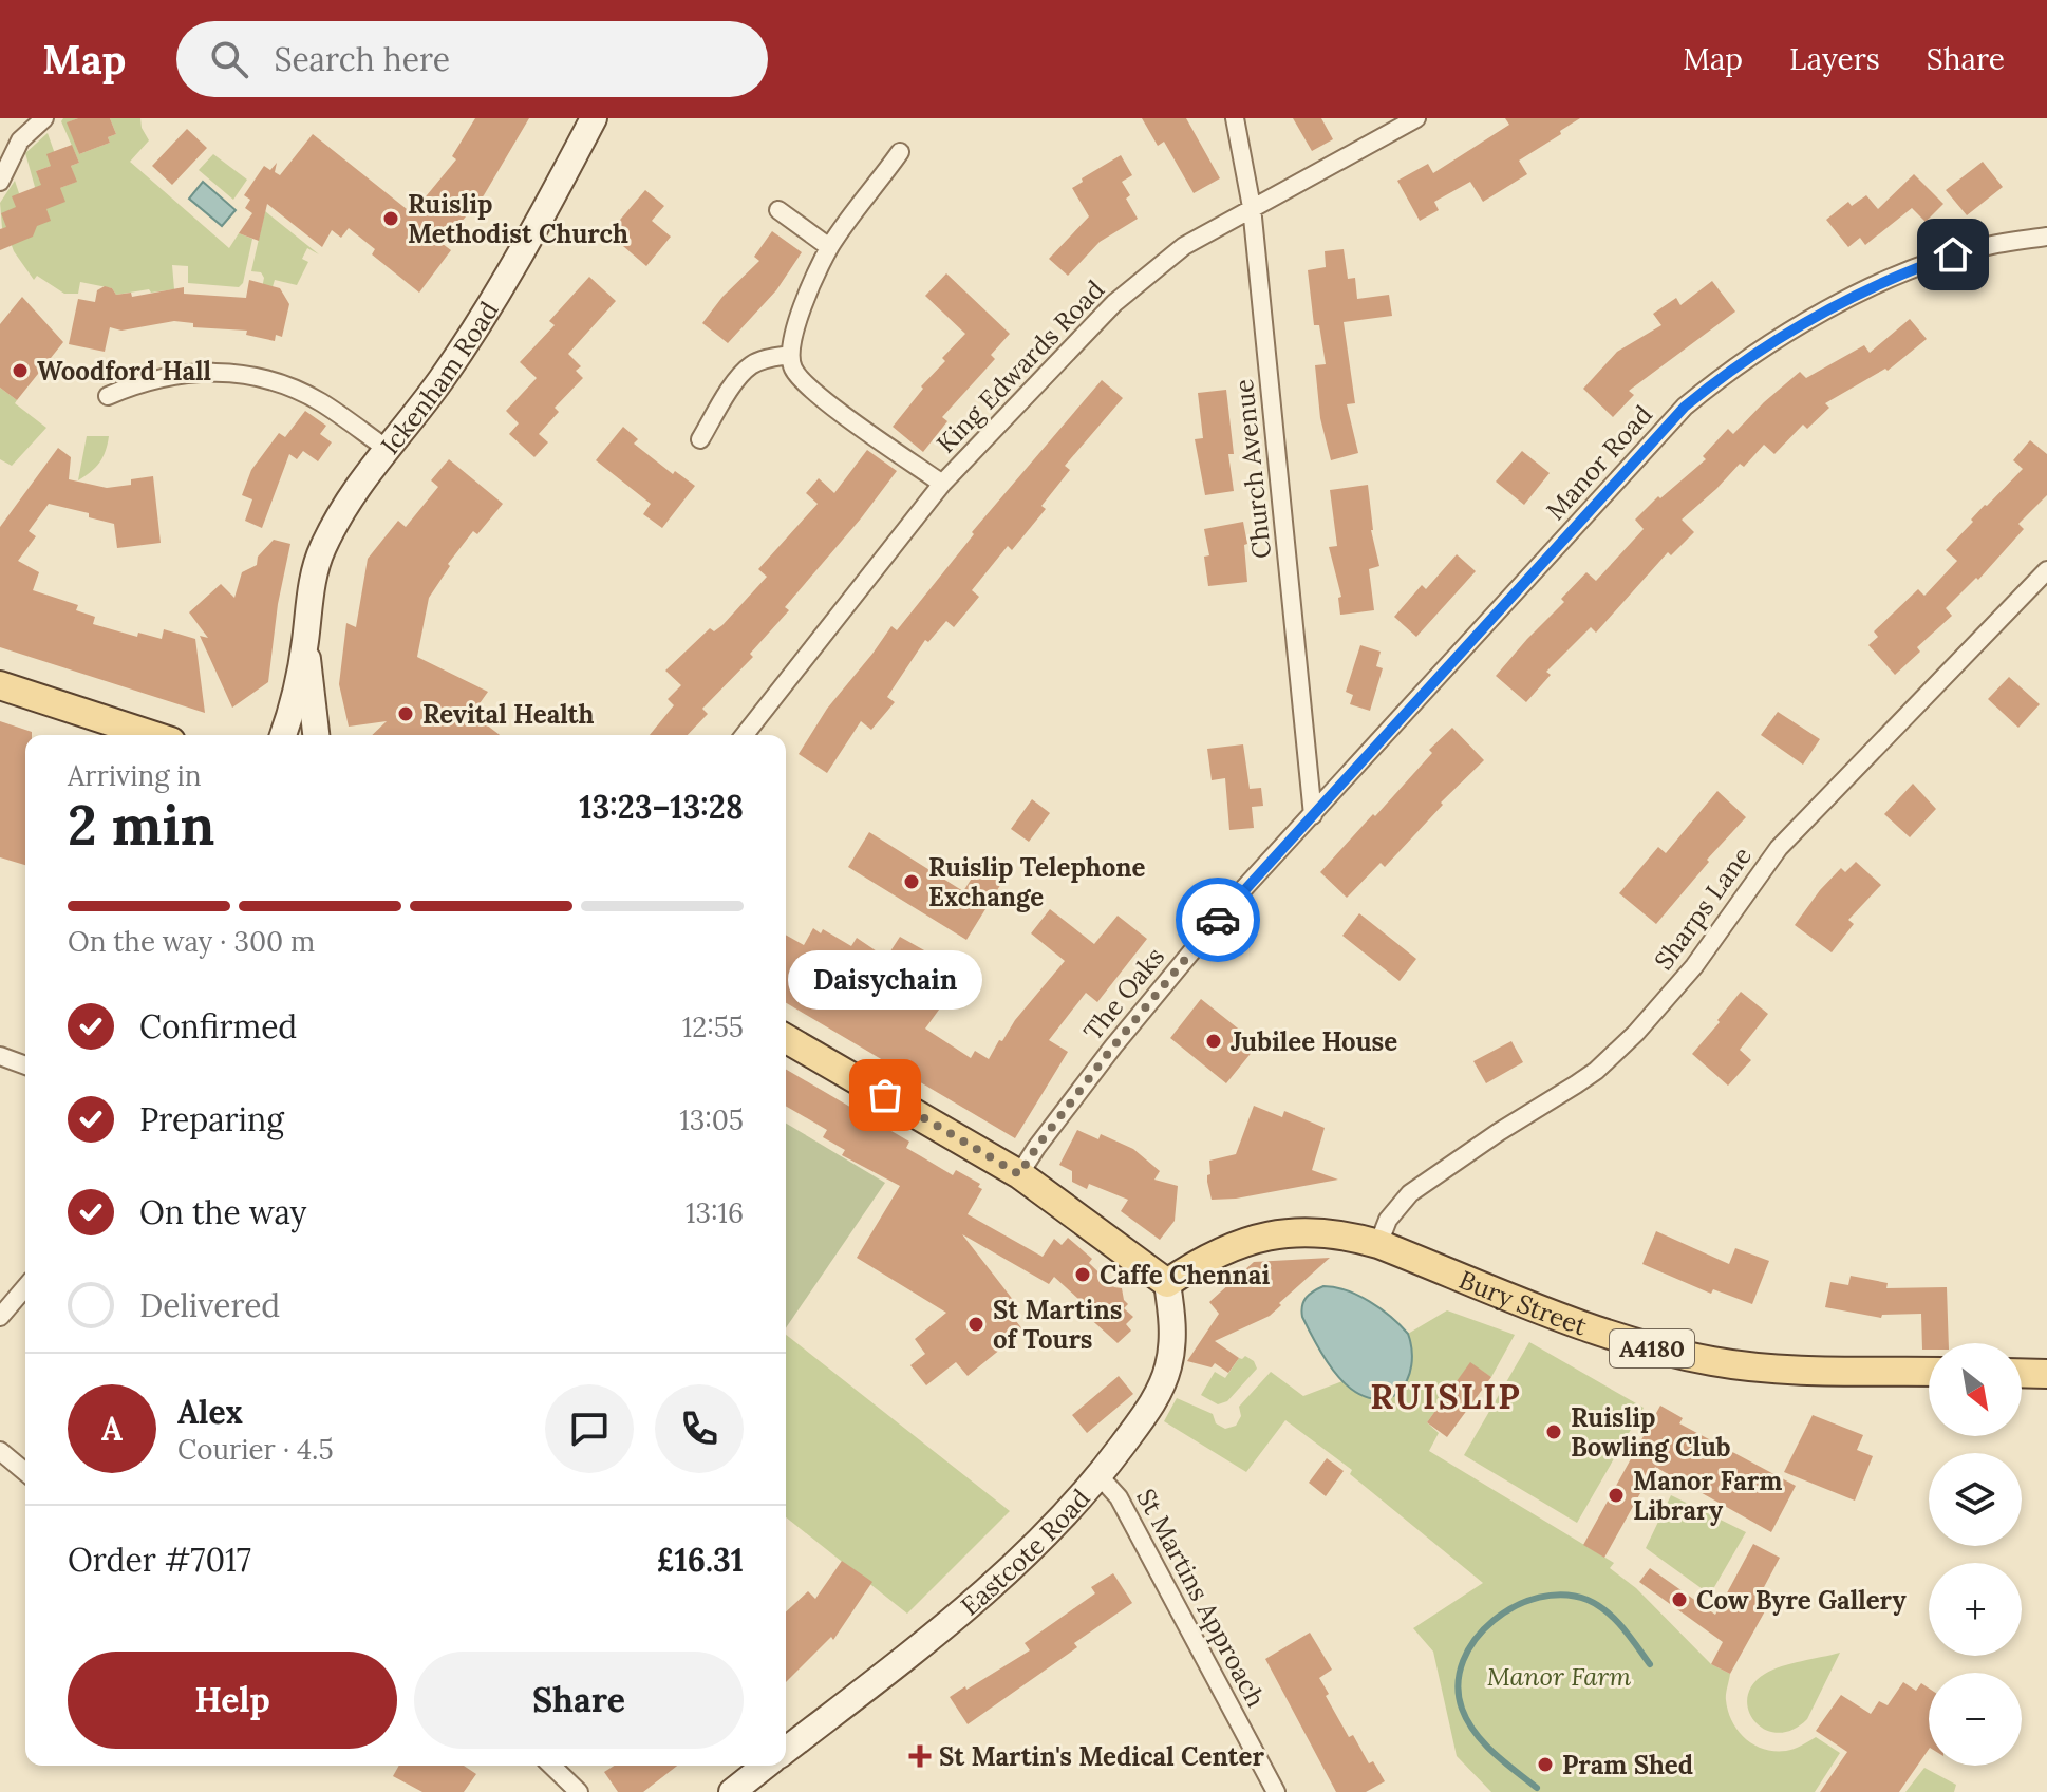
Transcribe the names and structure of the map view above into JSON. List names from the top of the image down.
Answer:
{
  "streets": {
    "main road": [
      "Ickenham Road",
      "Bury Street",
      "A4180",
      "Eastcote Road"
    ],
    "street": [
      "King Edwards Road",
      "Manor Road",
      "Church Avenue",
      "Sharps Lane",
      "The Oaks",
      "St Martins Approach"
    ]
  },
  "crossings": [
    ["King Edwards Road", "Church Avenue"],
    ["Manor Road", "Church Avenue"],
    ["Manor Road", "The Oaks"],
    ["Church Avenue", "The Oaks"],
    ["Sharps Lane", "Bury Street"],
    ["Bury Street", "Eastcote Road"],
    ["Eastcote Road", "St Martins Approach"]
  ],
  "districts": ["RUISLIP"],
  "parks": ["Manor Farm"],
  "places": {
    "other": [
      "Ruislip Methodist Church",
      "Woodford Hall",
      "Revital Health",
      "Ruislip Telephone Exchange",
      "Jubilee House",
      "Daisychain",
      "Caffe Chennai",
      "St Martins of Tours",
      "Ruislip Bowling Club",
      "Manor Farm Library",
      "Cow Byre Gallery",
      "Pram Shed"
    ],
    "health": ["St Martin's Medical Center"]
  },
  "north": "bottom right",
  "page": {
    "header": "Map",
    "search": "Search here",
    "nav": ["Map", "Layers", "Share"],
    "heading": ["2 min", "Arriving in", "13:23–13:28"],
    "panel": [
      "Alex",
      "Courier · 4.5",
      "Order #7017",
      "£16.31"
    ],
    "bar": "On the way · 300 m",
    "bubble": "Daisychain",
    "list": [
      ["Confirmed", "12:55"],
      ["Preparing", "13:05"],
      ["On the way", "13:16"],
      "Delivered"
    ],
    "map_buttons": ["+", "−"],
    "round": "A",
    "buttons": ["Help", "Share"]
  }
}
